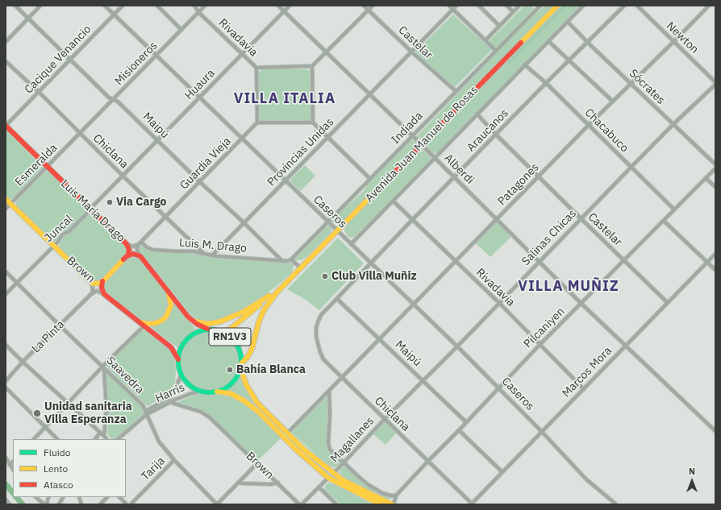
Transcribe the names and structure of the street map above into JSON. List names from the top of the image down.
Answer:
{
  "streets": {
    "main road": [
      "Avenida Juan Manuel de Rosas",
      "Luis María Drago",
      "Brown",
      "RN1V3"
    ],
    "street": [
      "Rivadavia",
      "Newton",
      "Castelar",
      "Cacique Venancio",
      "Misioneros",
      "Huaura",
      "Sócrates",
      "Maipú",
      "Indiada",
      "Araucanos",
      "Chacabuco",
      "Chiclana",
      "Provincias Unidas",
      "Guardia Vieja",
      "Esmeralda",
      "Alberdi",
      "Patagones",
      "Caseros",
      "Juncal",
      "Salinas Chicas",
      "Luis M. Drago",
      "Pilcaniyen",
      "La Pinta",
      "Marcos Mora",
      "Saavedra",
      "Harris",
      "Magallanes",
      "Tarija"
    ]
  },
  "crossings": [
    ["Rivadavia", "Misioneros"],
    ["Rivadavia", "Huaura"],
    ["Rivadavia", "Araucanos"],
    ["Rivadavia", "Guardia Vieja"],
    ["Rivadavia", "Patagones"],
    ["Rivadavia", "Salinas Chicas"],
    ["Rivadavia", "Pilcaniyen"],
    ["Rivadavia", "Marcos Mora"],
    ["Newton", "Patagones"],
    ["Newton", "Salinas Chicas"],
    ["Castelar", "Indiada"],
    ["Castelar", "Araucanos"],
    ["Castelar", "Provincias Unidas"],
    ["Castelar", "Patagones"],
    ["Castelar", "Salinas Chicas"],
    ["Castelar", "Pilcaniyen"],
    ["Castelar", "Marcos Mora"],
    ["Cacique Venancio", "Maipú"],
    ["Cacique Venancio", "Chiclana"],
    ["Cacique Venancio", "Luis María Drago"],
    ["Cacique Venancio", "Caseros"],
    ["Misioneros", "Maipú"],
    ["Misioneros", "Chiclana"],
    ["Misioneros", "Esmeralda"],
    ["Misioneros", "Caseros"],
    ["Huaura", "Maipú"],
    ["Huaura", "Chiclana"],
    ["Huaura", "Alberdi"],
    ["Huaura", "Caseros"],
    ["Huaura", "Juncal"],
    ["Sócrates", "Araucanos"],
    ["Sócrates", "Patagones"],
    ["Sócrates", "Salinas Chicas"],
    ["Maipú", "Araucanos"],
    ["Maipú", "Provincias Unidas"],
    ["Maipú", "Guardia Vieja"],
    ["Maipú", "Patagones"],
    ["Maipú", "Salinas Chicas"],
    ["Maipú", "Luis M. Drago"],
    ["Maipú", "Pilcaniyen"],
    ["Indiada", "Alberdi"],
    ["Indiada", "Caseros"],
    ["Indiada", "Luis M. Drago"],
    ["Araucanos", "Chacabuco"],
    ["Araucanos", "Chiclana"],
    ["Araucanos", "Alberdi"],
    ["Araucanos", "Caseros"],
    ["Chacabuco", "Patagones"],
    ["Chacabuco", "Salinas Chicas"],
    ["Chacabuco", "Pilcaniyen"],
    ["Avenida Juan Manuel de Rosas", "Alberdi"],
    ["Avenida Juan Manuel de Rosas", "Caseros"],
    ["Avenida Juan Manuel de Rosas", "RN1V3"],
    ["Avenida Juan Manuel de Rosas", "Harris"],
    ["Chiclana", "Guardia Vieja"],
    ["Chiclana", "Esmeralda"],
    ["Chiclana", "Patagones"],
    ["Chiclana", "Juncal"],
    ["Chiclana", "Salinas Chicas"],
    ["Chiclana", "Luis M. Drago"],
    ["Chiclana", "Pilcaniyen"],
    ["Chiclana", "Marcos Mora"],
    ["Chiclana", "Magallanes"],
    ["Provincias Unidas", "Alberdi"],
    ["Provincias Unidas", "Caseros"],
    ["Provincias Unidas", "Luis M. Drago"],
    ["Guardia Vieja", "Caseros"],
    ["Esmeralda", "Luis María Drago"],
    ["Esmeralda", "Brown"],
    ["Alberdi", "Patagones"],
    ["Alberdi", "Salinas Chicas"],
    ["Alberdi", "Pilcaniyen"],
    ["Alberdi", "Marcos Mora"],
    ["Patagones", "Caseros"],
    ["Patagones", "RN1V3"],
    ["Luis María Drago", "Juncal"],
    ["Luis María Drago", "Brown"],
    ["Caseros", "Salinas Chicas"],
    ["Caseros", "Pilcaniyen"],
    ["Caseros", "Marcos Mora"],
    ["Juncal", "Brown"],
    ["Juncal", "Saavedra"],
    ["Salinas Chicas", "Magallanes"],
    ["Brown", "Harris"],
    ["La Pinta", "Saavedra"],
    ["RN1V3", "Harris"],
    ["RN1V3", "Magallanes"],
    ["Saavedra", "Harris"],
    ["Saavedra", "Tarija"]
  ],
  "districts": ["VILLA ITALIA", "VILLA MUÑIZ"],
  "places": [
    "Via Cargo",
    "Club Villa Muñiz",
    "Bahía Blanca",
    "Unidad sanitaria Villa Esperanza"
  ],
  "legend": ["Fluido", "Lento", "Atasco"],
  "north": "top"
}
